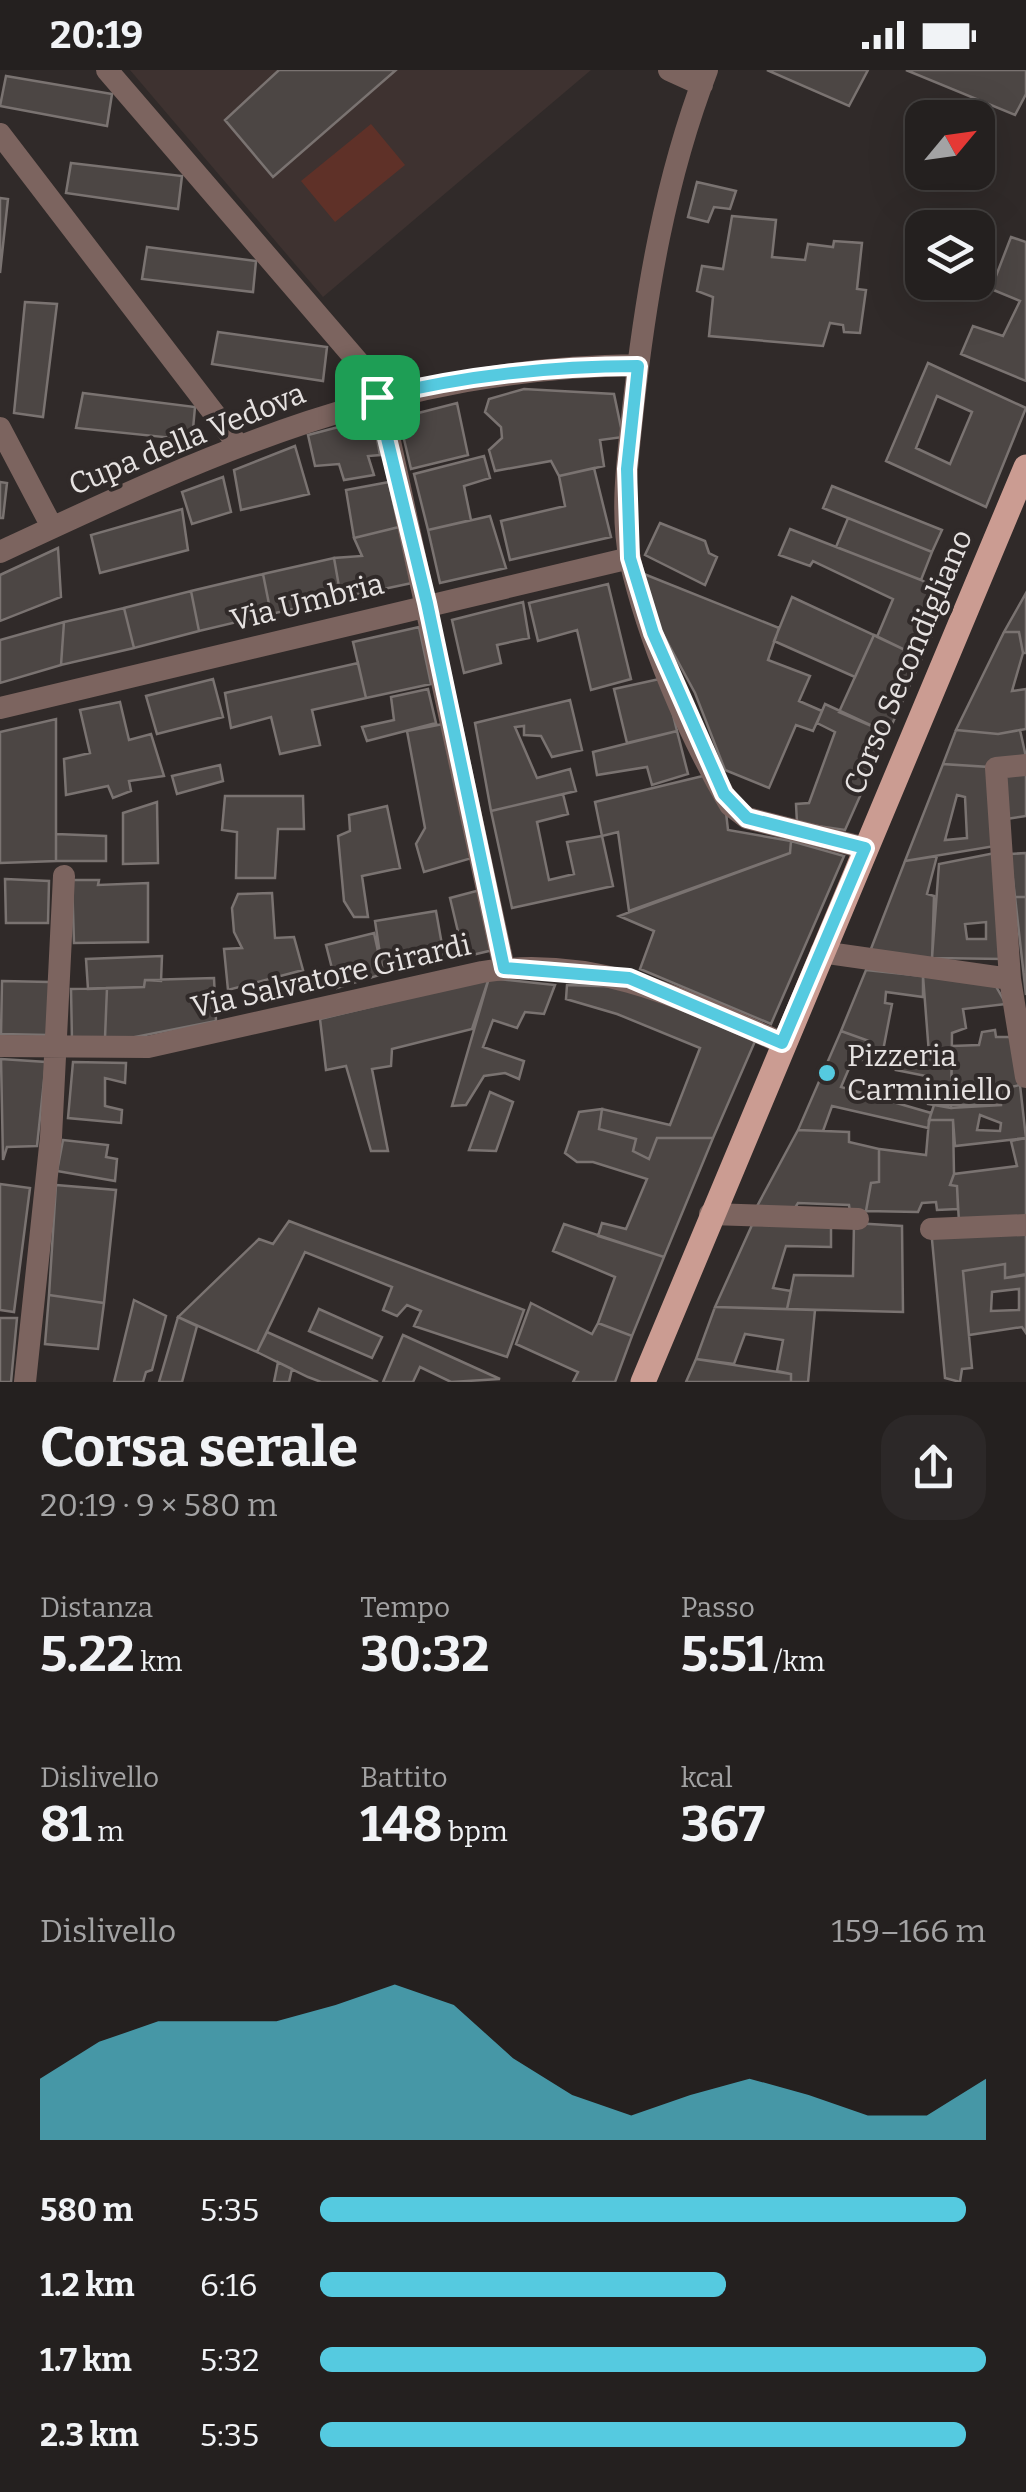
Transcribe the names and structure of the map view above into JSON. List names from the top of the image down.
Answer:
{
  "streets": {
    "main road": ["Corso Secondigliano"],
    "street": ["Cupa della Vedova", "Via Umbria", "Via Salvatore Girardi"]
  },
  "crossings": [
    ["Corso Secondigliano", "Via Salvatore Girardi"]
  ],
  "places": ["Pizzeria Carminiello"],
  "north": "top right",
  "page": {
    "status": "20:19",
    "heading": ["Corsa serale", "20:19 · 9 × 580 m"],
    "stats": [
      ["Distanza", "5.22 km"],
      ["Tempo", "30:32"],
      ["Passo", "5:51 /km"],
      ["Dislivello", "81 m"],
      ["Battito", "148 bpm"],
      ["kcal", "367"]
    ],
    "chart": ["Dislivello", "159–166 m"],
    "list": [
      {
        "name": "580 m",
        "note": "5:35"
      },
      {
        "name": "1.2 km",
        "note": "6:16"
      },
      {
        "name": "1.7 km",
        "note": "5:32"
      },
      {
        "name": "2.3 km",
        "note": "5:35"
      }
    ]
  }
}
